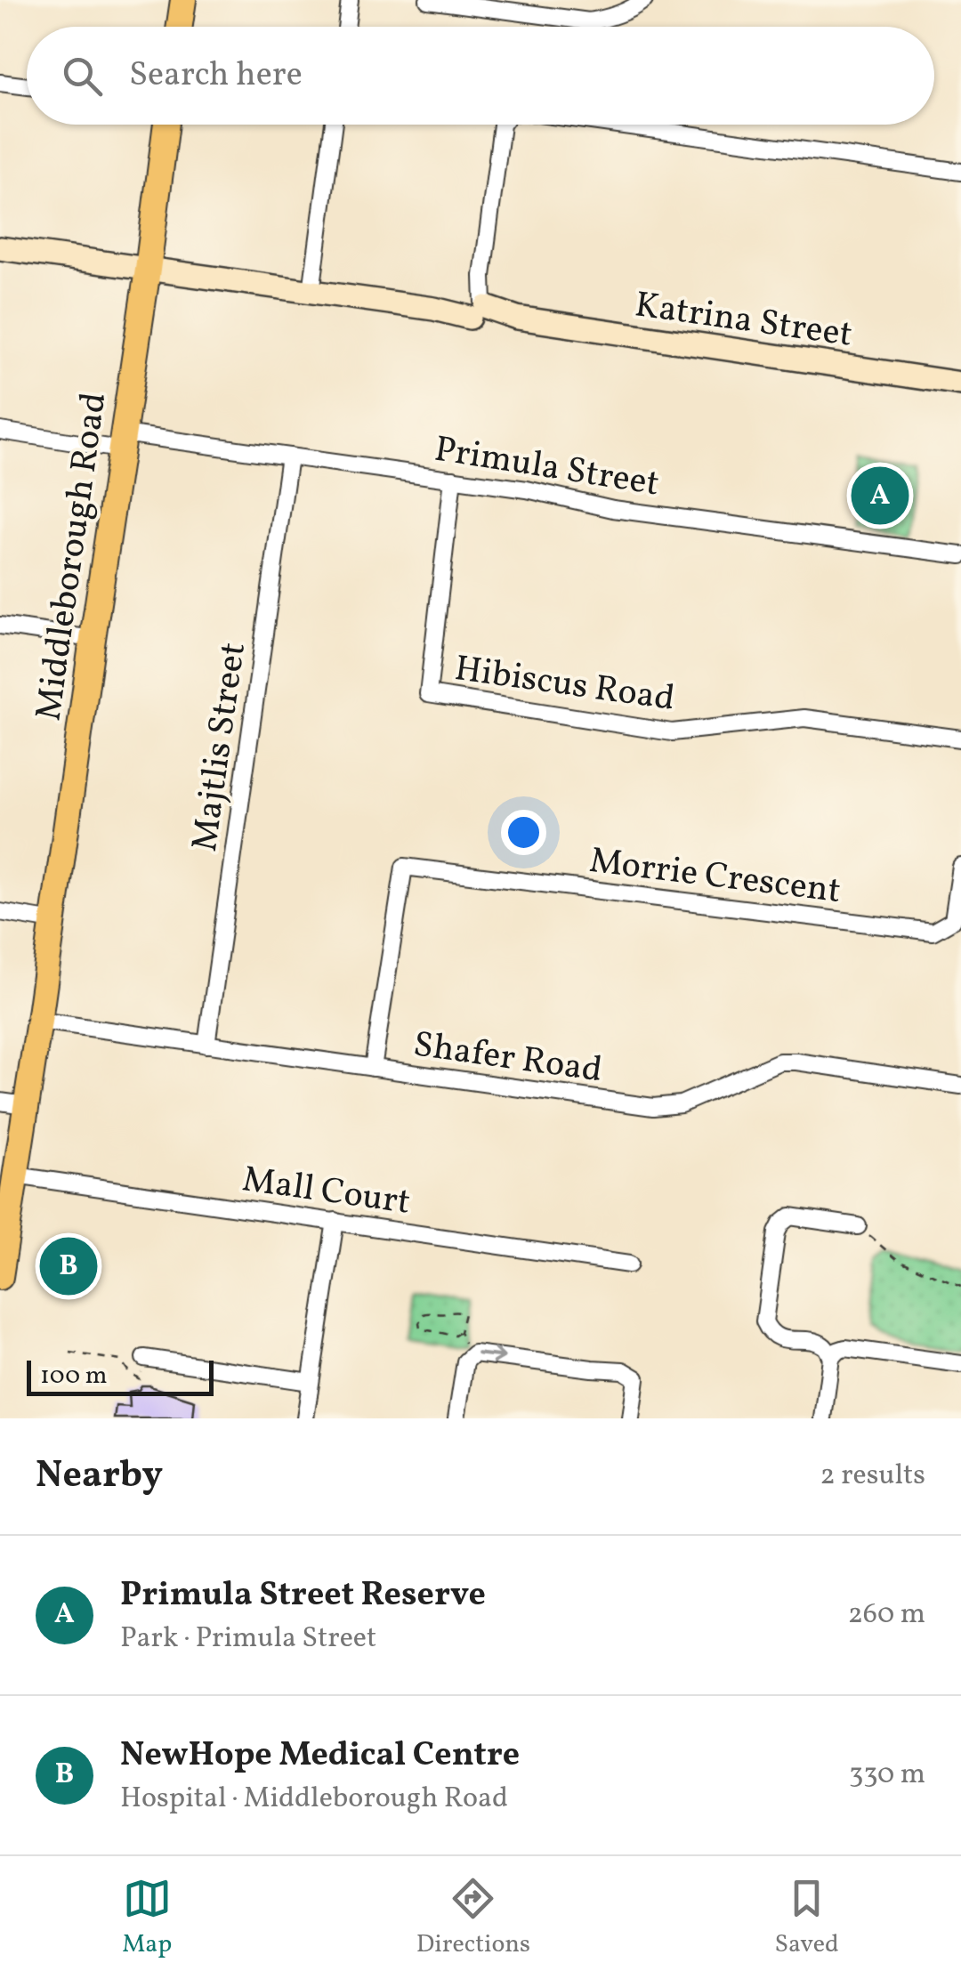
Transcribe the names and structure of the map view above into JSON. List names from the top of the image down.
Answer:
{
  "streets": {
    "main road": ["Middleborough Road"],
    "street": [
      "Katrina Street",
      "Primula Street",
      "Hibiscus Road",
      "Majtlis Street",
      "Morrie Crescent",
      "Shafer Road",
      "Mall Court"
    ]
  },
  "crossings": [
    ["Katrina Street", "Middleborough Road"],
    ["Primula Street", "Middleborough Road"],
    ["Primula Street", "Hibiscus Road"],
    ["Primula Street", "Majtlis Street"],
    ["Middleborough Road", "Shafer Road"],
    ["Middleborough Road", "Mall Court"],
    ["Majtlis Street", "Shafer Road"],
    ["Morrie Crescent", "Shafer Road"]
  ],
  "scale_bar": "100 m",
  "page": {
    "search": "Search here",
    "pins": ["A", "B"],
    "scale": "100 m",
    "heading": ["Nearby", "2 results"],
    "list": [
      {
        "mark": "A",
        "name": "Primula Street Reserve",
        "note": "Park · Primula Street",
        "value": "260 m"
      },
      {
        "mark": "B",
        "name": "NewHope Medical Centre",
        "note": "Hospital · Middleborough Road",
        "value": "330 m"
      }
    ],
    "nav": ["Map", "Directions", "Saved"]
  }
}
